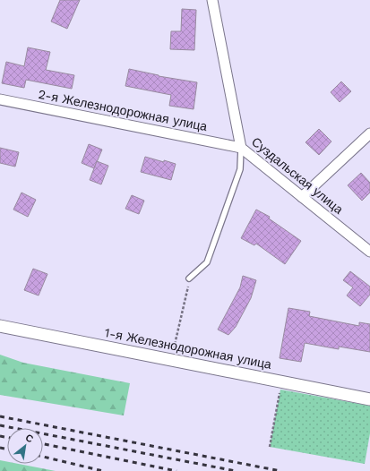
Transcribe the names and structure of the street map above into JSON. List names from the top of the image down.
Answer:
{
  "streets": {
    "street": ["2-я Железнодорожная улица", "Суздальская улица", "1-я Железнодорожная улица"]
  },
  "crossings": [
    ["2-я Железнодорожная улица", "Суздальская улица"]
  ],
  "north": "top right"
}
